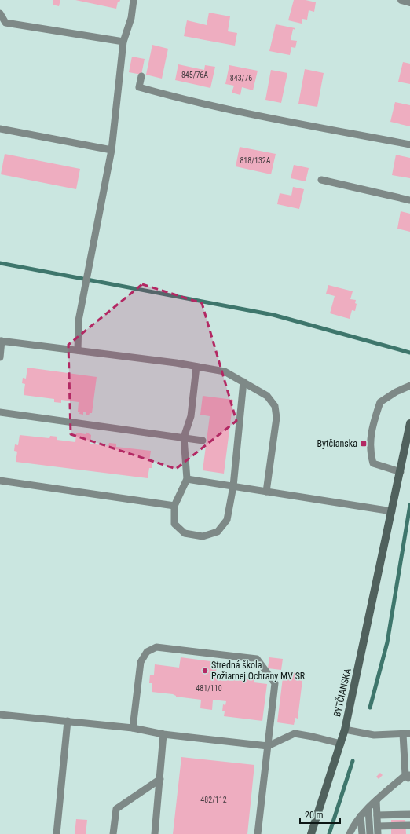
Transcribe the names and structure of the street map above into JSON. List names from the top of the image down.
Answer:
{
  "streets": {
    "main road": ["BYTČIANSKA"]
  },
  "places": {
    "transit": ["Bytčianska"],
    "other": ["Stredná škola Požiarnej Ochrany MV SR"]
  },
  "house_numbers": [
    "845/76A",
    "843/76",
    "818/132A",
    "481/110",
    "482/112"
  ],
  "scale_bar": "20 m"
}
